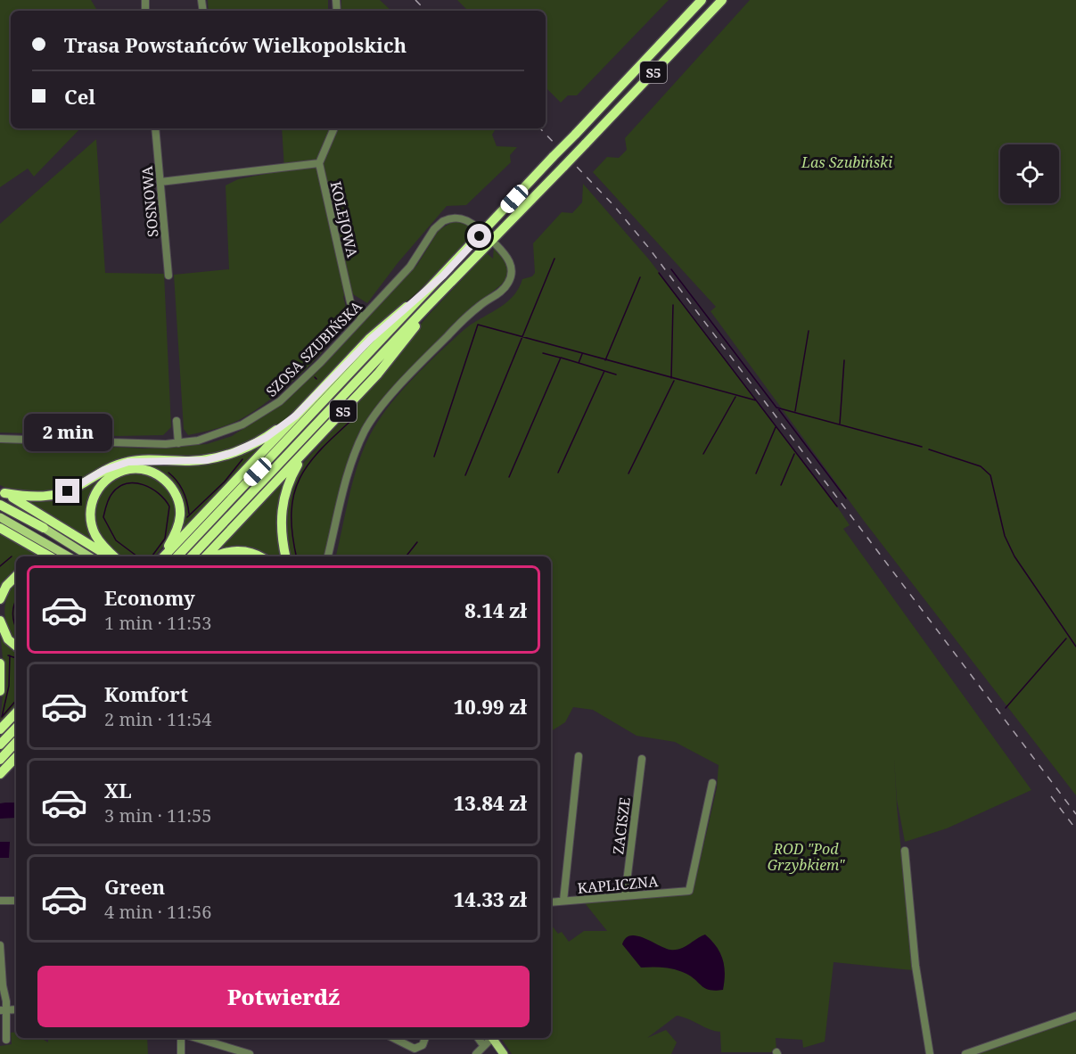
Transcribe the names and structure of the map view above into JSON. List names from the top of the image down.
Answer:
{
  "streets": {
    "highway": ["S5"],
    "street": [
      "SOSNOWA",
      "KOLEJOWA",
      "SZOSA SZUBIŃSKA",
      "ZACISZE",
      "KAPLICZNA"
    ]
  },
  "crossings": [
    ["KOLEJOWA", "SZOSA SZUBIŃSKA"],
    ["ZACISZE", "KAPLICZNA"]
  ],
  "parks": ["Las Szubiński", "ROD \"Pod Grzybkiem\""],
  "page": {
    "banner": ["Trasa Powstańców Wielkopolskich", "Cel"],
    "bubble": "2 min",
    "list": [
      {
        "name": "Economy",
        "note": "1 min · 11:53",
        "value": "8.14 zł"
      },
      {
        "name": "Komfort",
        "note": "2 min · 11:54",
        "value": "10.99 zł"
      },
      {
        "name": "XL",
        "note": "3 min · 11:55",
        "value": "13.84 zł"
      },
      {
        "name": "Green",
        "note": "4 min · 11:56",
        "value": "14.33 zł"
      }
    ],
    "buttons": "Potwierdź"
  }
}
